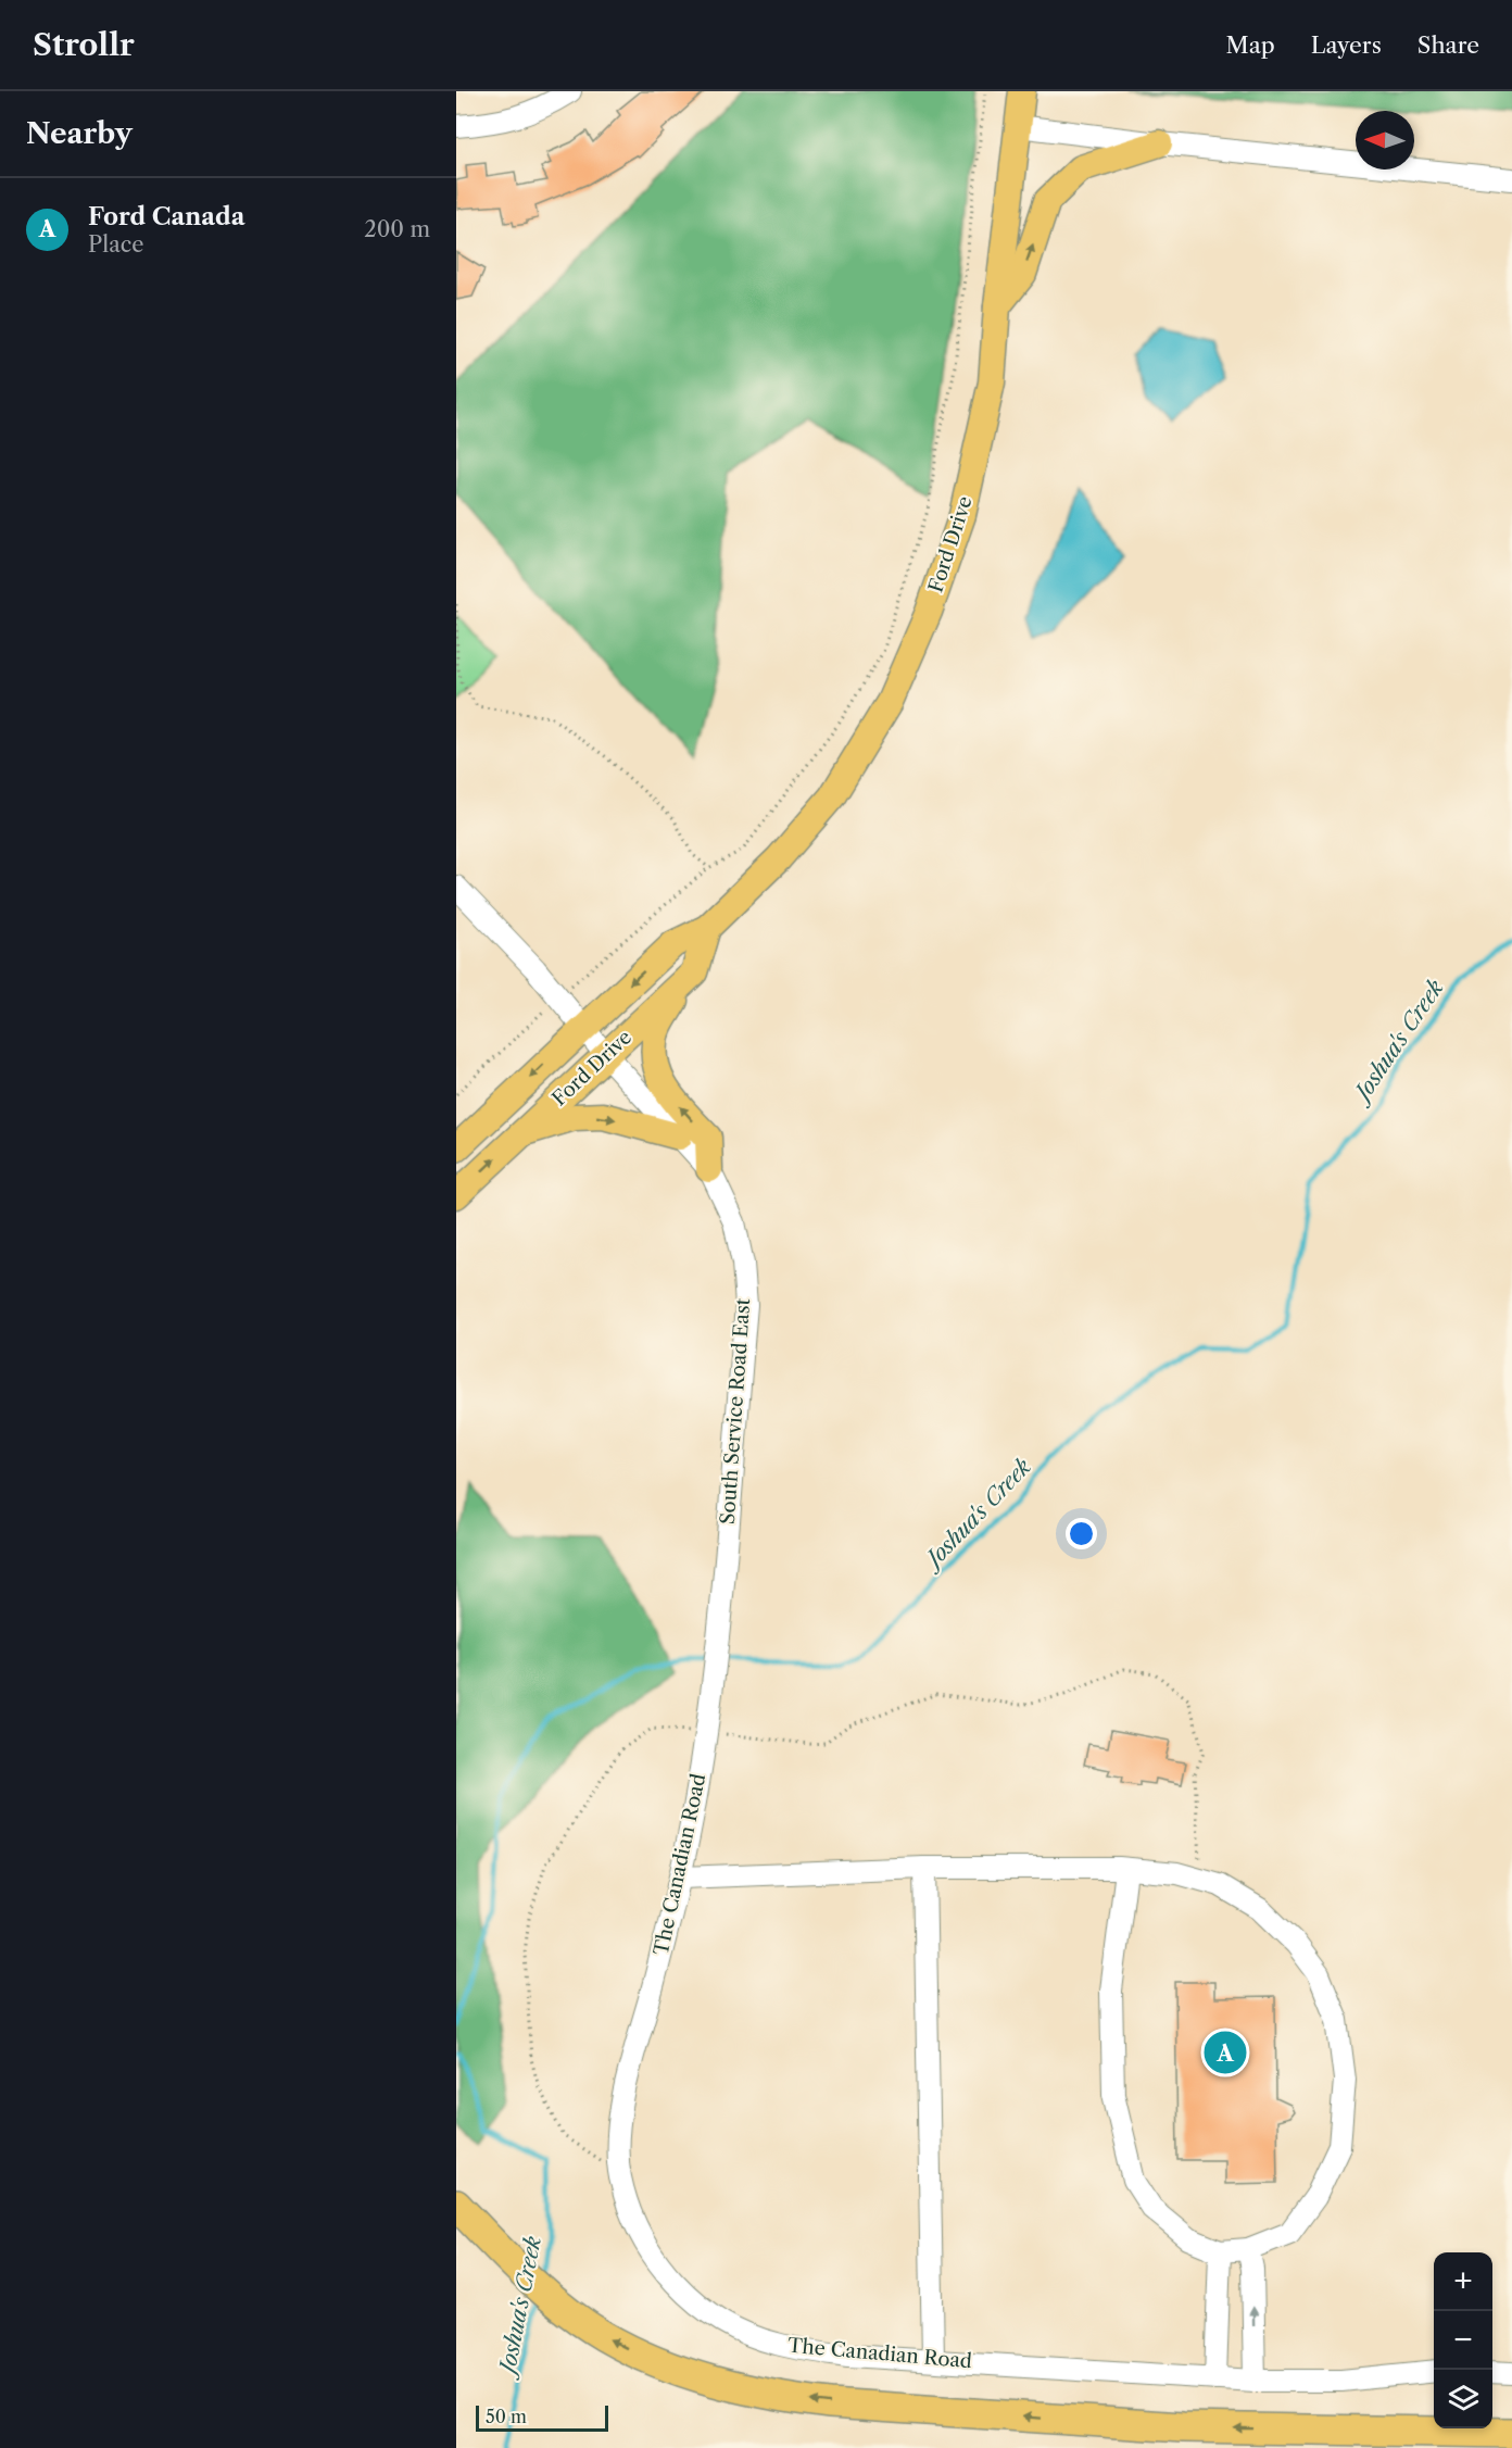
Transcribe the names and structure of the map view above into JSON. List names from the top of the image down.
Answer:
{
  "streets": {
    "main road": ["Ford Drive"],
    "street": ["South Service Road East", "The Canadian Road"]
  },
  "crossings": [
    ["Ford Drive", "South Service Road East"],
    ["South Service Road East", "The Canadian Road"]
  ],
  "water": ["Joshua's Creek"],
  "scale_bar": "50 m",
  "north": "left",
  "page": {
    "header": "Strollr",
    "nav": ["Map", "Layers", "Share"],
    "heading": "Nearby",
    "list": [
      {
        "mark": "A",
        "name": "Ford Canada",
        "note": "Place",
        "value": "200 m"
      }
    ],
    "pins": "A",
    "map_buttons": ["+", "−"],
    "scale": "50 m"
  }
}
